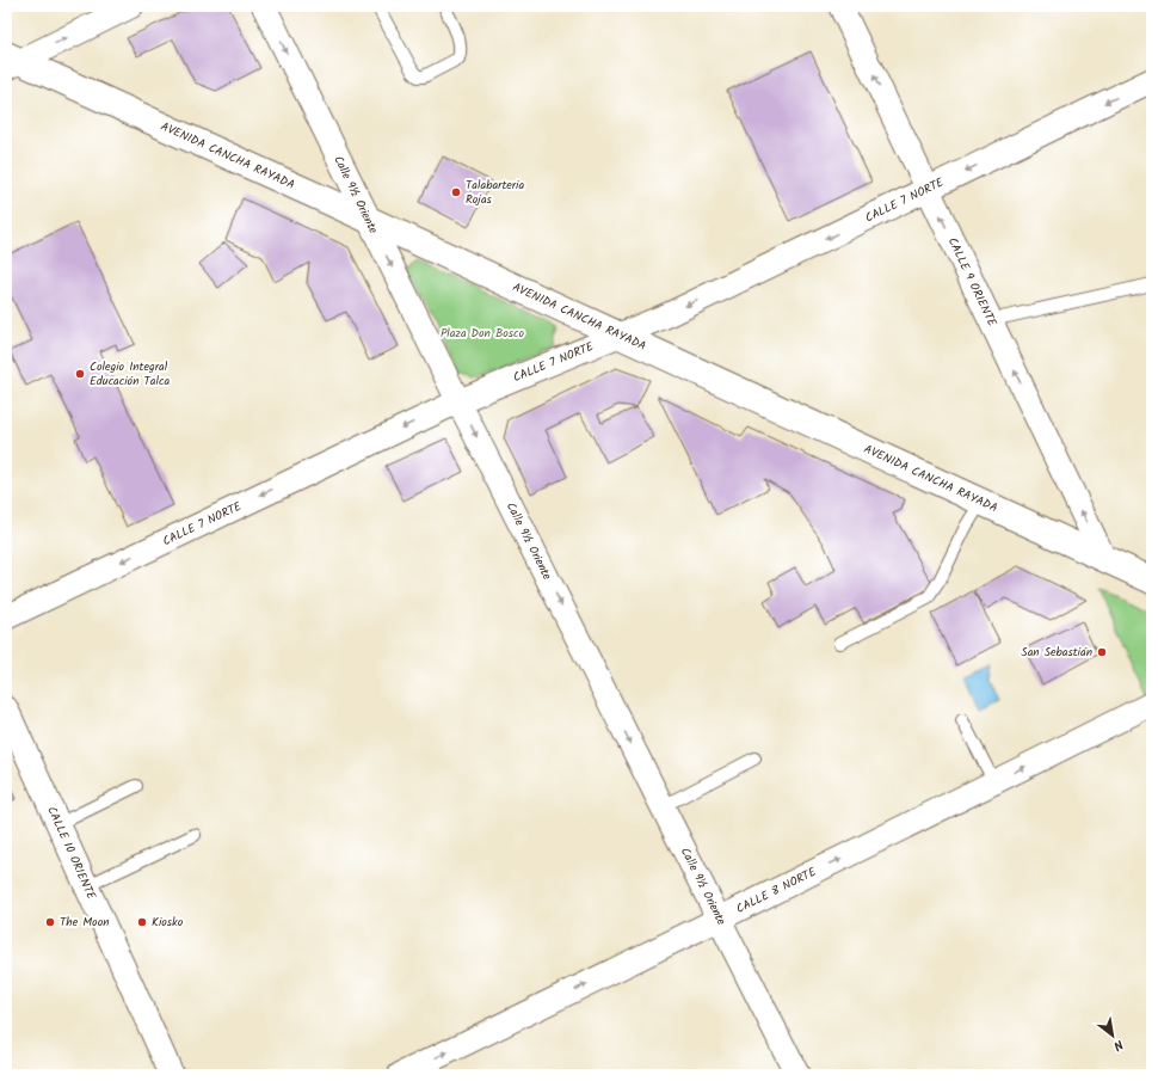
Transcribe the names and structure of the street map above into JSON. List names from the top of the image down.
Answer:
{
  "streets": {
    "main road": ["AVENIDA CANCHA RAYADA"],
    "street": [
      "Calle 9½ Oriente",
      "CALLE 7 NORTE",
      "CALLE 9 ORIENTE",
      "CALLE 10 ORIENTE",
      "CALLE 8 NORTE"
    ]
  },
  "crossings": [
    ["AVENIDA CANCHA RAYADA", "Calle 9½ Oriente"],
    ["AVENIDA CANCHA RAYADA", "CALLE 7 NORTE"],
    ["AVENIDA CANCHA RAYADA", "CALLE 9 ORIENTE"],
    ["Calle 9½ Oriente", "CALLE 7 NORTE"],
    ["Calle 9½ Oriente", "CALLE 8 NORTE"],
    ["CALLE 7 NORTE", "CALLE 9 ORIENTE"]
  ],
  "one_way": [
    "Calle 9½ Oriente",
    "CALLE 7 NORTE",
    "CALLE 9 ORIENTE",
    "CALLE 8 NORTE"
  ],
  "parks": ["Plaza Don Bosco"],
  "places": [
    "Talabarteria Rojas",
    "Colegio Integral Educación Talca",
    "San Sebastián",
    "The Moon",
    "Kiosko"
  ],
  "north": "bottom right"
}
